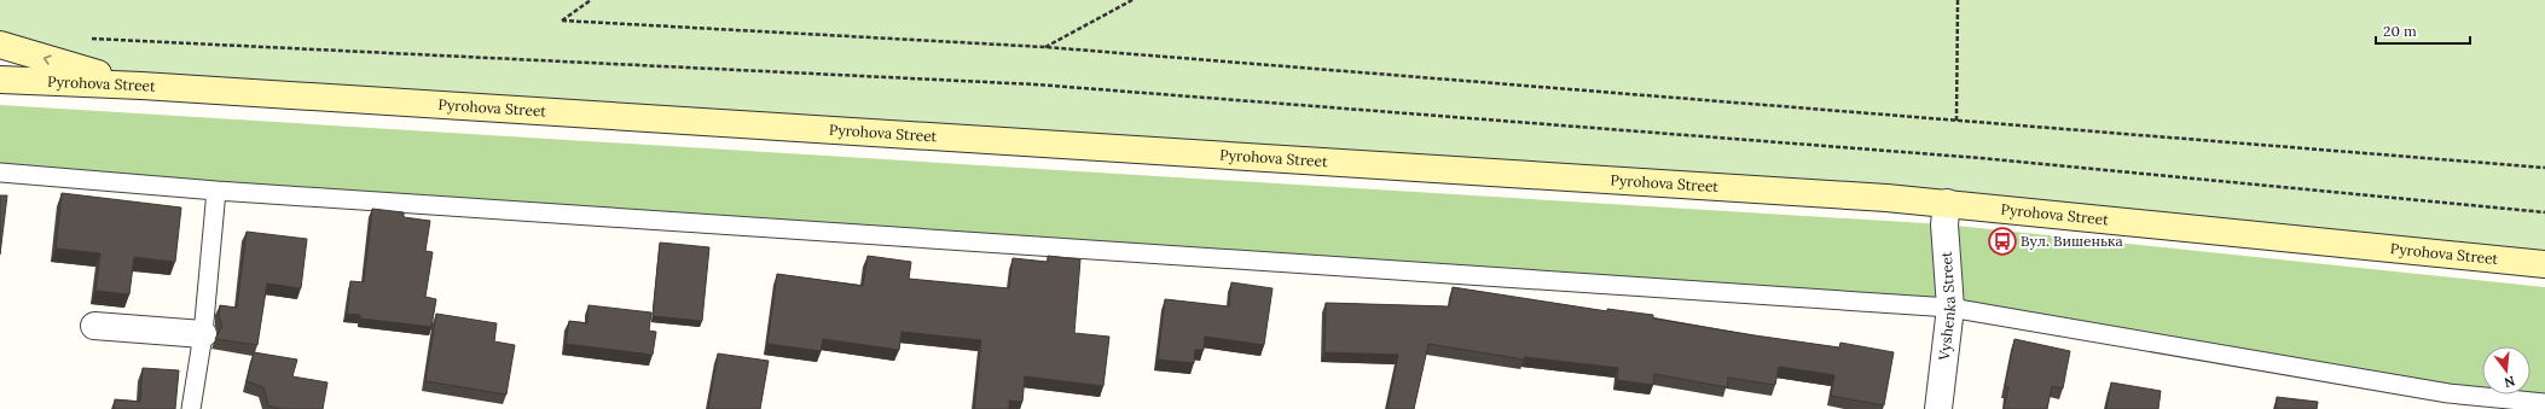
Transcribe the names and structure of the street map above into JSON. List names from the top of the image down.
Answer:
{
  "streets": {
    "main road": ["Pyrohova Street"],
    "street": ["Vyshenka Street"]
  },
  "crossings": [
    ["Pyrohova Street", "Vyshenka Street"]
  ],
  "places": {
    "bus stop": ["Вул. Вишенька"]
  },
  "scale_bar": "20 m",
  "north": "bottom"
}
